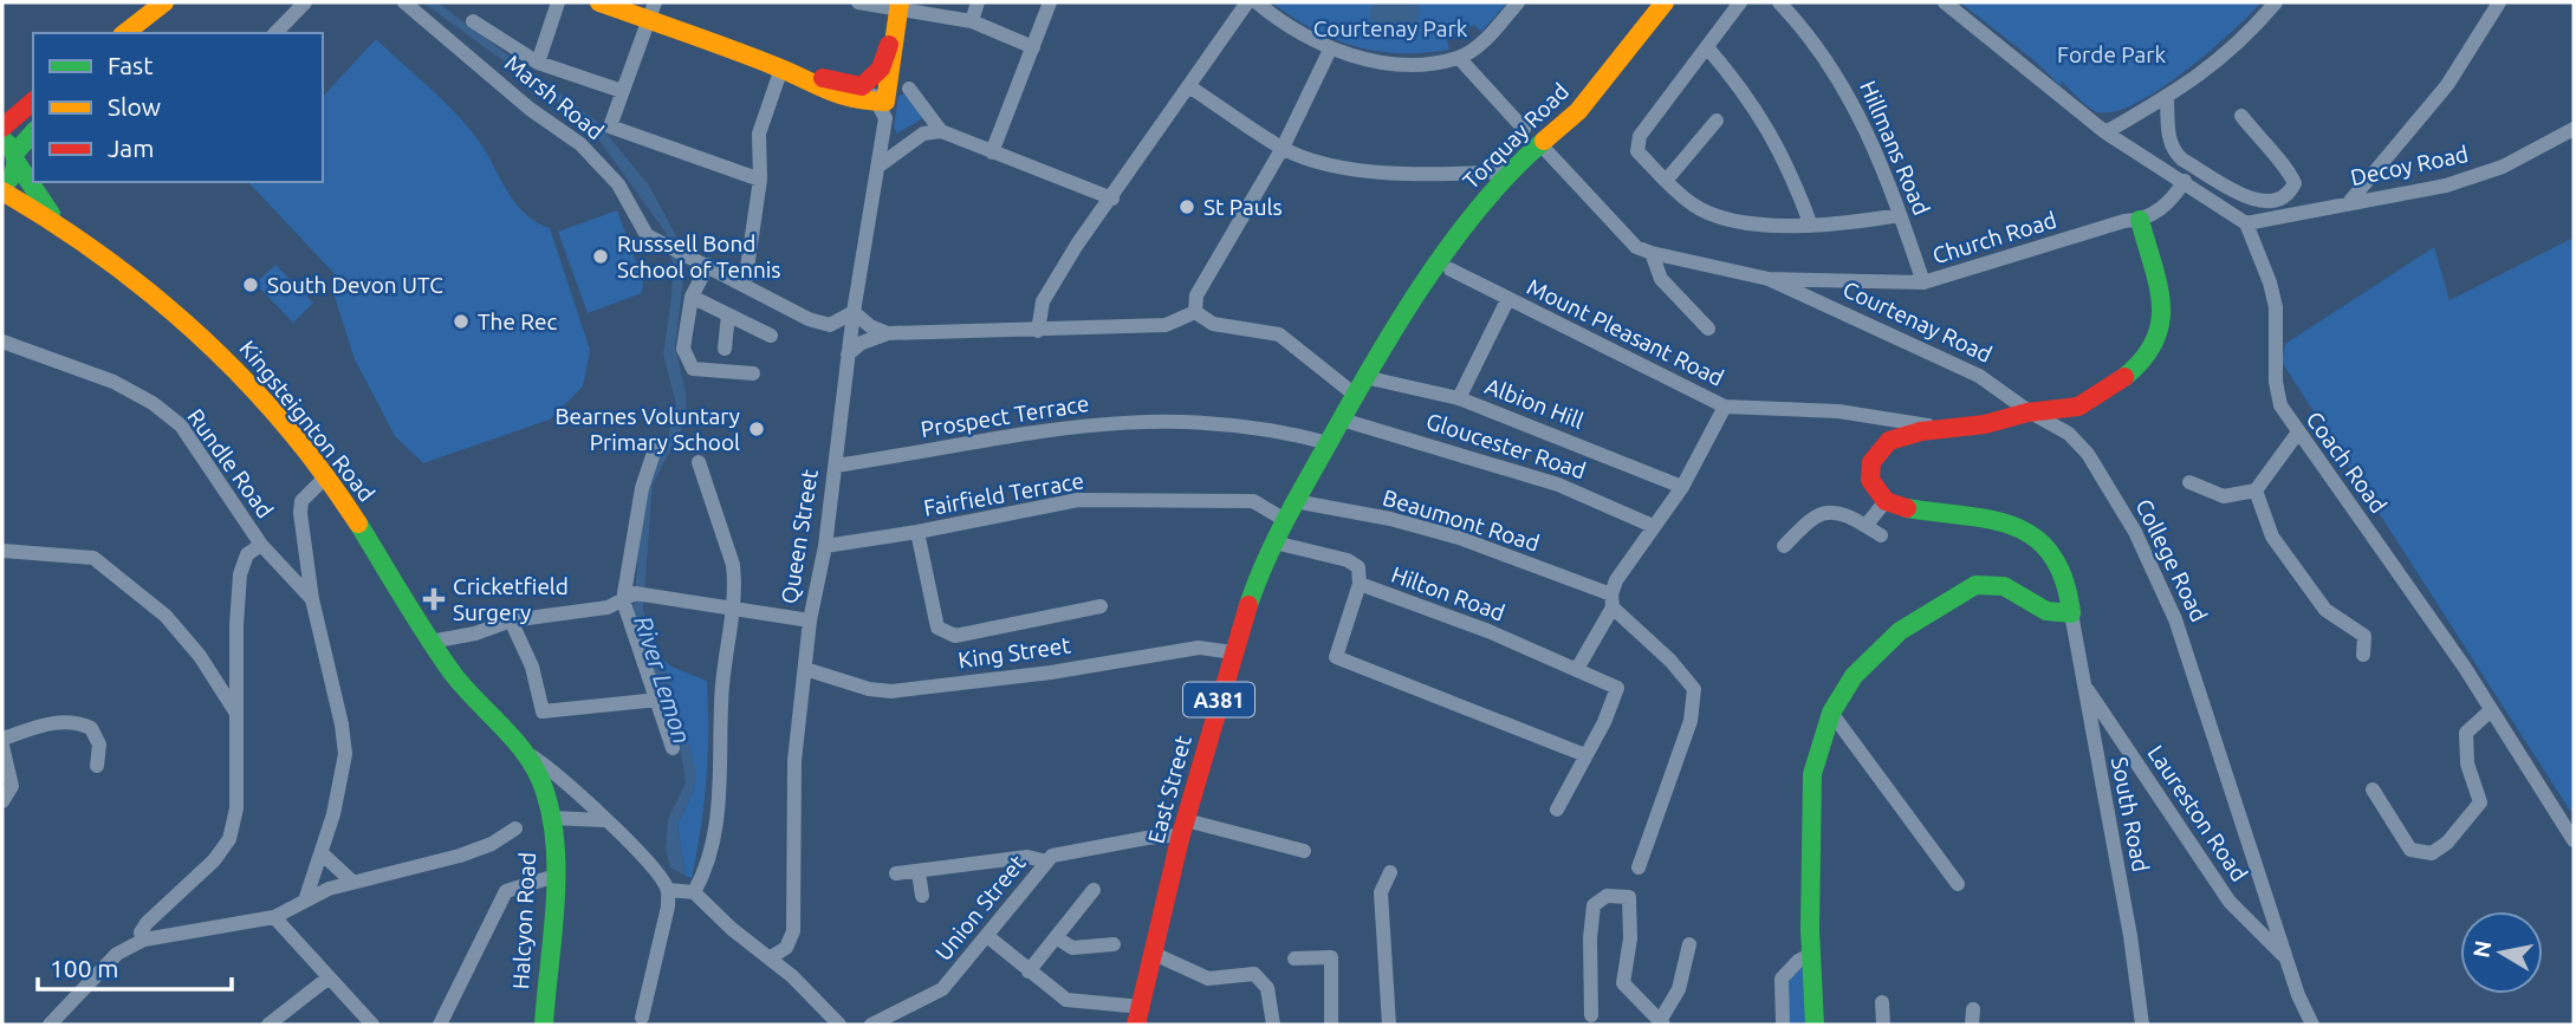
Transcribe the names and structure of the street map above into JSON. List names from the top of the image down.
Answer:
{
  "streets": {
    "main road": [
      "Torquay Road",
      "Kingsteignton Road",
      "Queen Street",
      "A381",
      "East Street",
      "Halcyon Road"
    ],
    "street": [
      "Marsh Road",
      "Hillmans Road",
      "Decoy Road",
      "Church Road",
      "Courtenay Road",
      "Mount Pleasant Road",
      "Albion Hill",
      "Prospect Terrace",
      "Gloucester Road",
      "Coach Road",
      "Rundle Road",
      "Fairfield Terrace",
      "Beaumont Road",
      "College Road",
      "Hilton Road",
      "King Street",
      "Laureston Road",
      "South Road",
      "Union Street"
    ]
  },
  "crossings": [
    ["Torquay Road", "Church Road"],
    ["Torquay Road", "Albion Hill"],
    ["Torquay Road", "East Street"],
    ["Hillmans Road", "Church Road"],
    ["Decoy Road", "Coach Road"],
    ["Church Road", "Courtenay Road"],
    ["Courtenay Road", "College Road"],
    ["Albion Hill", "East Street"],
    ["Prospect Terrace", "Queen Street"],
    ["Prospect Terrace", "East Street"],
    ["Kingsteignton Road", "Rundle Road"],
    ["Kingsteignton Road", "Halcyon Road"],
    ["Gloucester Road", "East Street"],
    ["Fairfield Terrace", "Queen Street"],
    ["Fairfield Terrace", "East Street"],
    ["Beaumont Road", "East Street"],
    ["Queen Street", "King Street"],
    ["College Road", "Laureston Road"],
    ["Hilton Road", "East Street"],
    ["King Street", "East Street"],
    ["East Street", "Union Street"],
    ["Laureston Road", "South Road"]
  ],
  "water": ["River Lemon"],
  "parks": ["Courtenay Park", "Forde Park"],
  "places": {
    "other": [
      "St Pauls",
      "Russsell Bond School of Tennis",
      "South Devon UTC",
      "The Rec",
      "Bearnes Voluntary Primary School"
    ],
    "health": ["Cricketfield Surgery"]
  },
  "legend": ["Fast", "Slow", "Jam"],
  "scale_bar": "100 m",
  "north": "left"
}
